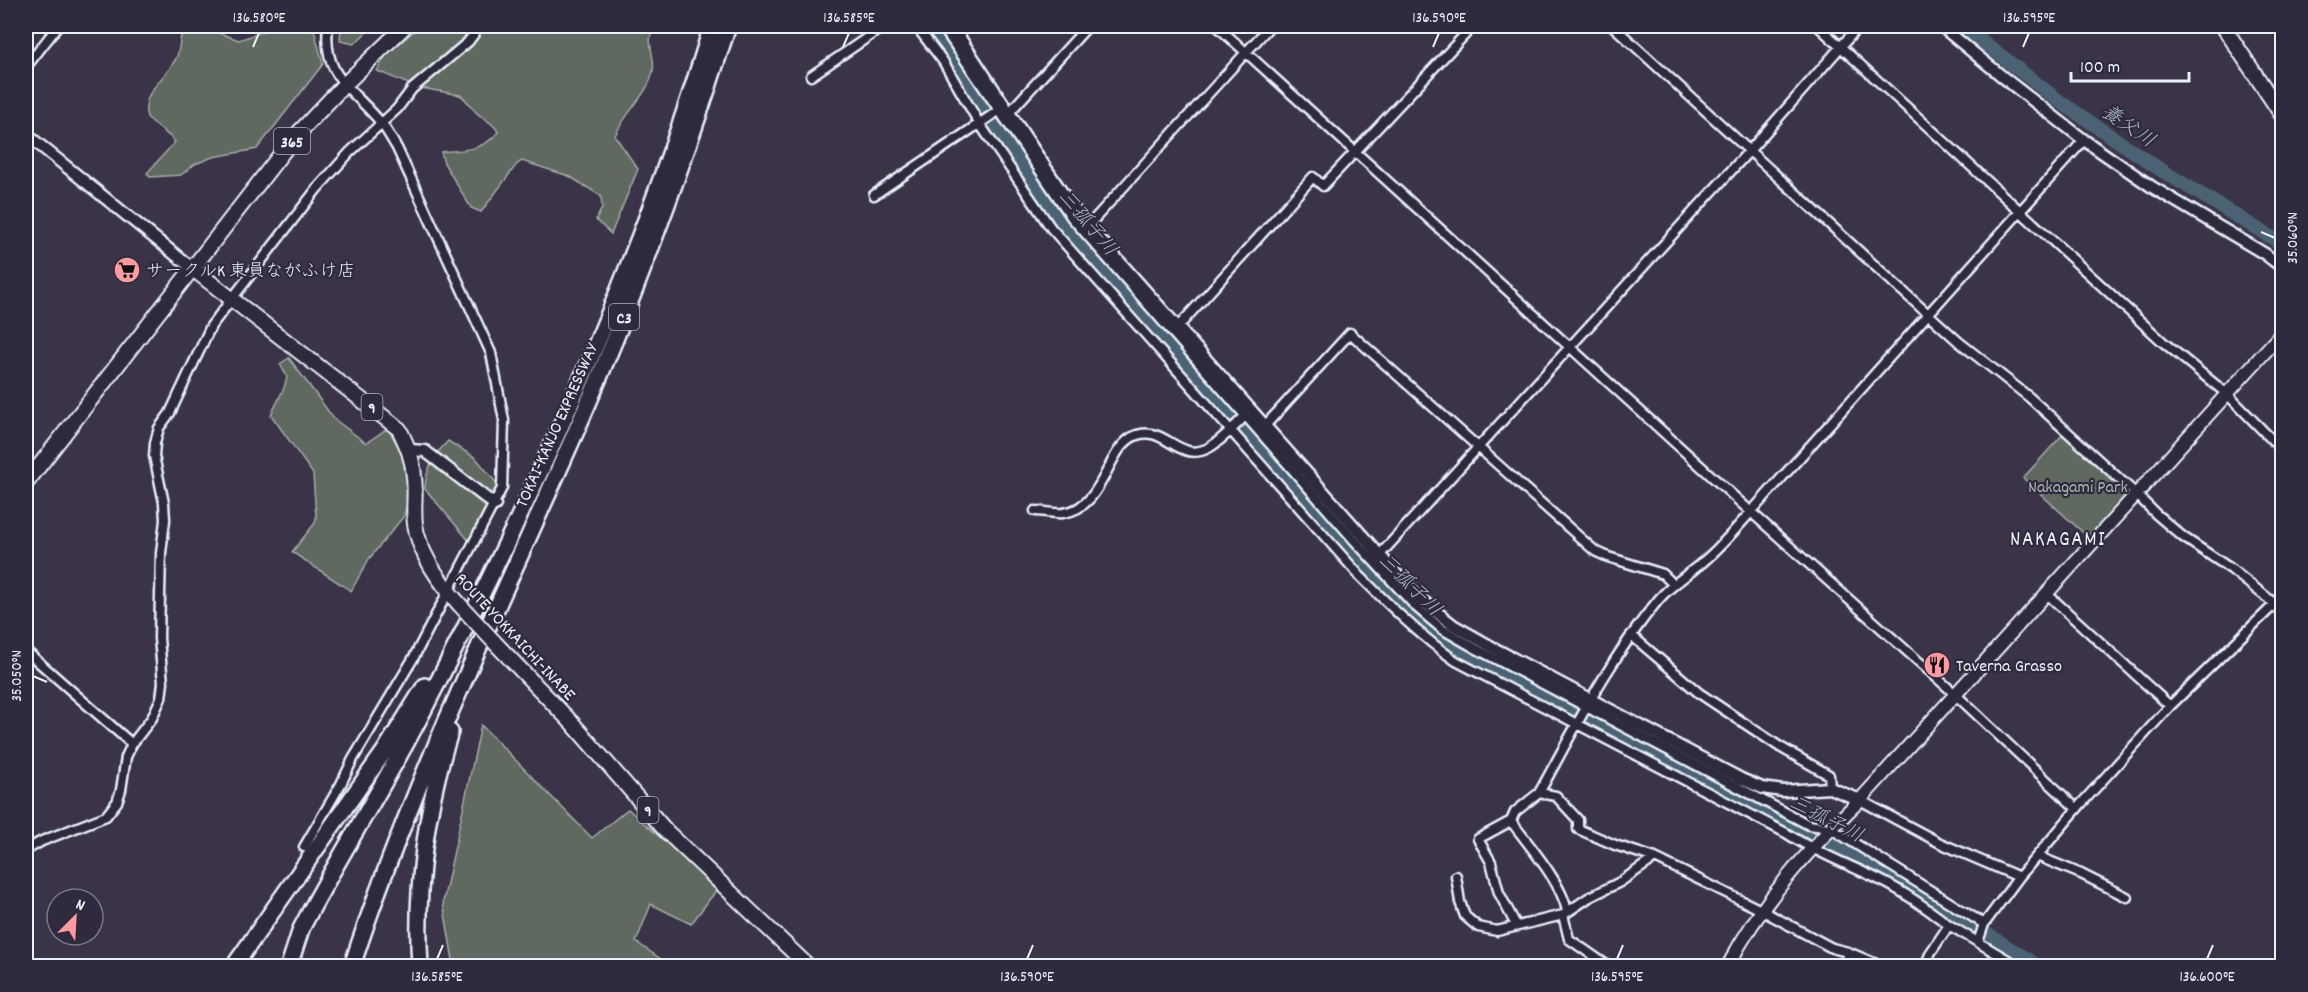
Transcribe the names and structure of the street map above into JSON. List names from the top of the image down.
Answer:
{
  "streets": {
    "highway": ["C3", "TOKAI-KANJO EXPRESSWAY"],
    "main road": ["365", "9", "ROUTE YOKKAICHI-INABE"]
  },
  "crossings": [
    ["365", "ROUTE YOKKAICHI-INABE"]
  ],
  "districts": ["NAKAGAMI"],
  "water": ["養父川", "三孤子川"],
  "parks": ["Nakagami Park"],
  "places": {
    "supermarket": ["サークルK 東員ながふけ店"],
    "restaurant": ["Taverna Grasso"]
  },
  "scale_bar": "100 m",
  "north": "top right",
  "coordinates": [
    "136.580°E",
    "136.585°E",
    "136.590°E",
    "136.595°E",
    "35.060°N",
    "35.050°N",
    "136.600°E"
  ]
}
